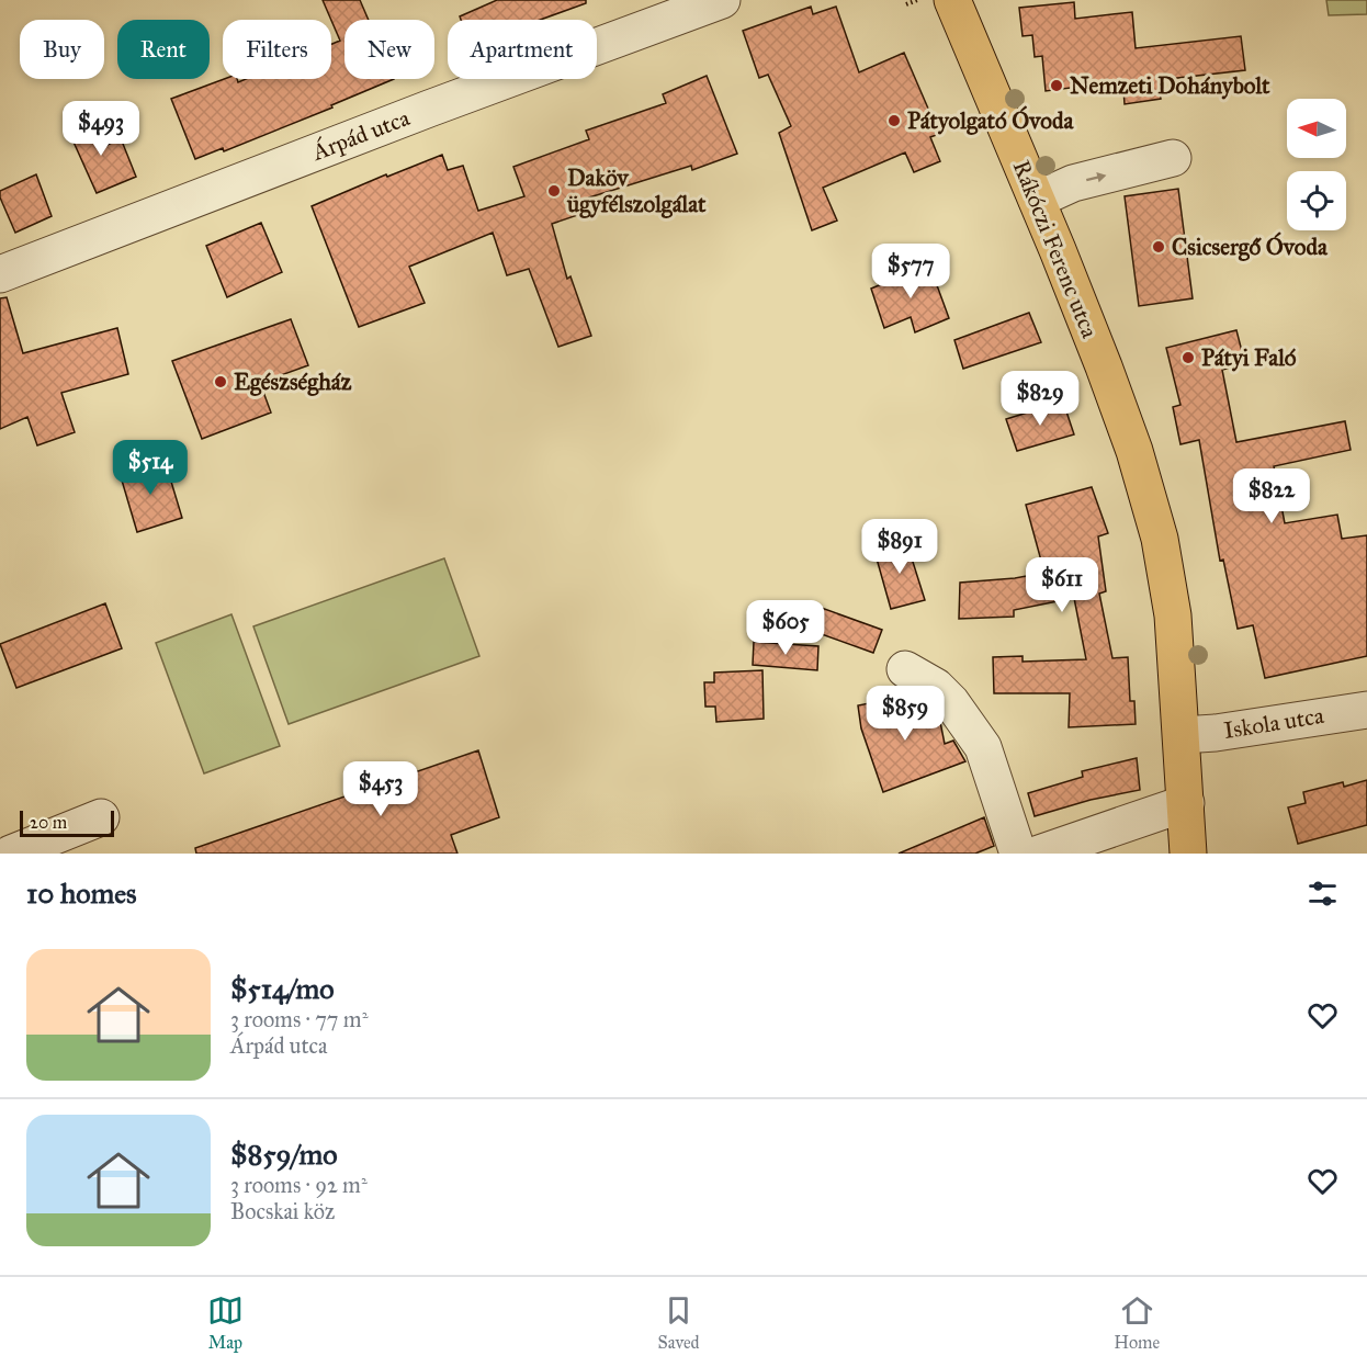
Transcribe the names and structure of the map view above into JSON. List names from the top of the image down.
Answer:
{
  "streets": {
    "main road": ["Rákóczi Ferenc utca"],
    "street": ["Árpád utca", "Iskola utca"]
  },
  "crossings": [
    ["Rákóczi Ferenc utca", "Iskola utca"]
  ],
  "places": [
    "Nemzeti Dohánybolt",
    "Pátyolgató Óvoda",
    "Daköv ügyfélszolgálat",
    "Csicsergő Óvoda",
    "Pátyi Faló",
    "Egészségház"
  ],
  "scale_bar": "20 m",
  "north": "left",
  "page": {
    "chip": [
      "Buy",
      "Rent",
      "Filters",
      "New",
      "Apartment"
    ],
    "price": [
      "$493",
      "$577",
      "$829",
      "$514",
      "$822",
      "$891",
      "$611",
      "$605",
      "$859",
      "$453"
    ],
    "scale": "20 m",
    "heading": "10 homes",
    "list": [
      {
        "name": "$514/mo",
        "note": "3 rooms · 77 m² · Árpád utca"
      },
      {
        "name": "$859/mo",
        "note": "3 rooms · 92 m² · Bocskai köz"
      }
    ],
    "tabs": ["Map", "Saved", "Home"]
  }
}
